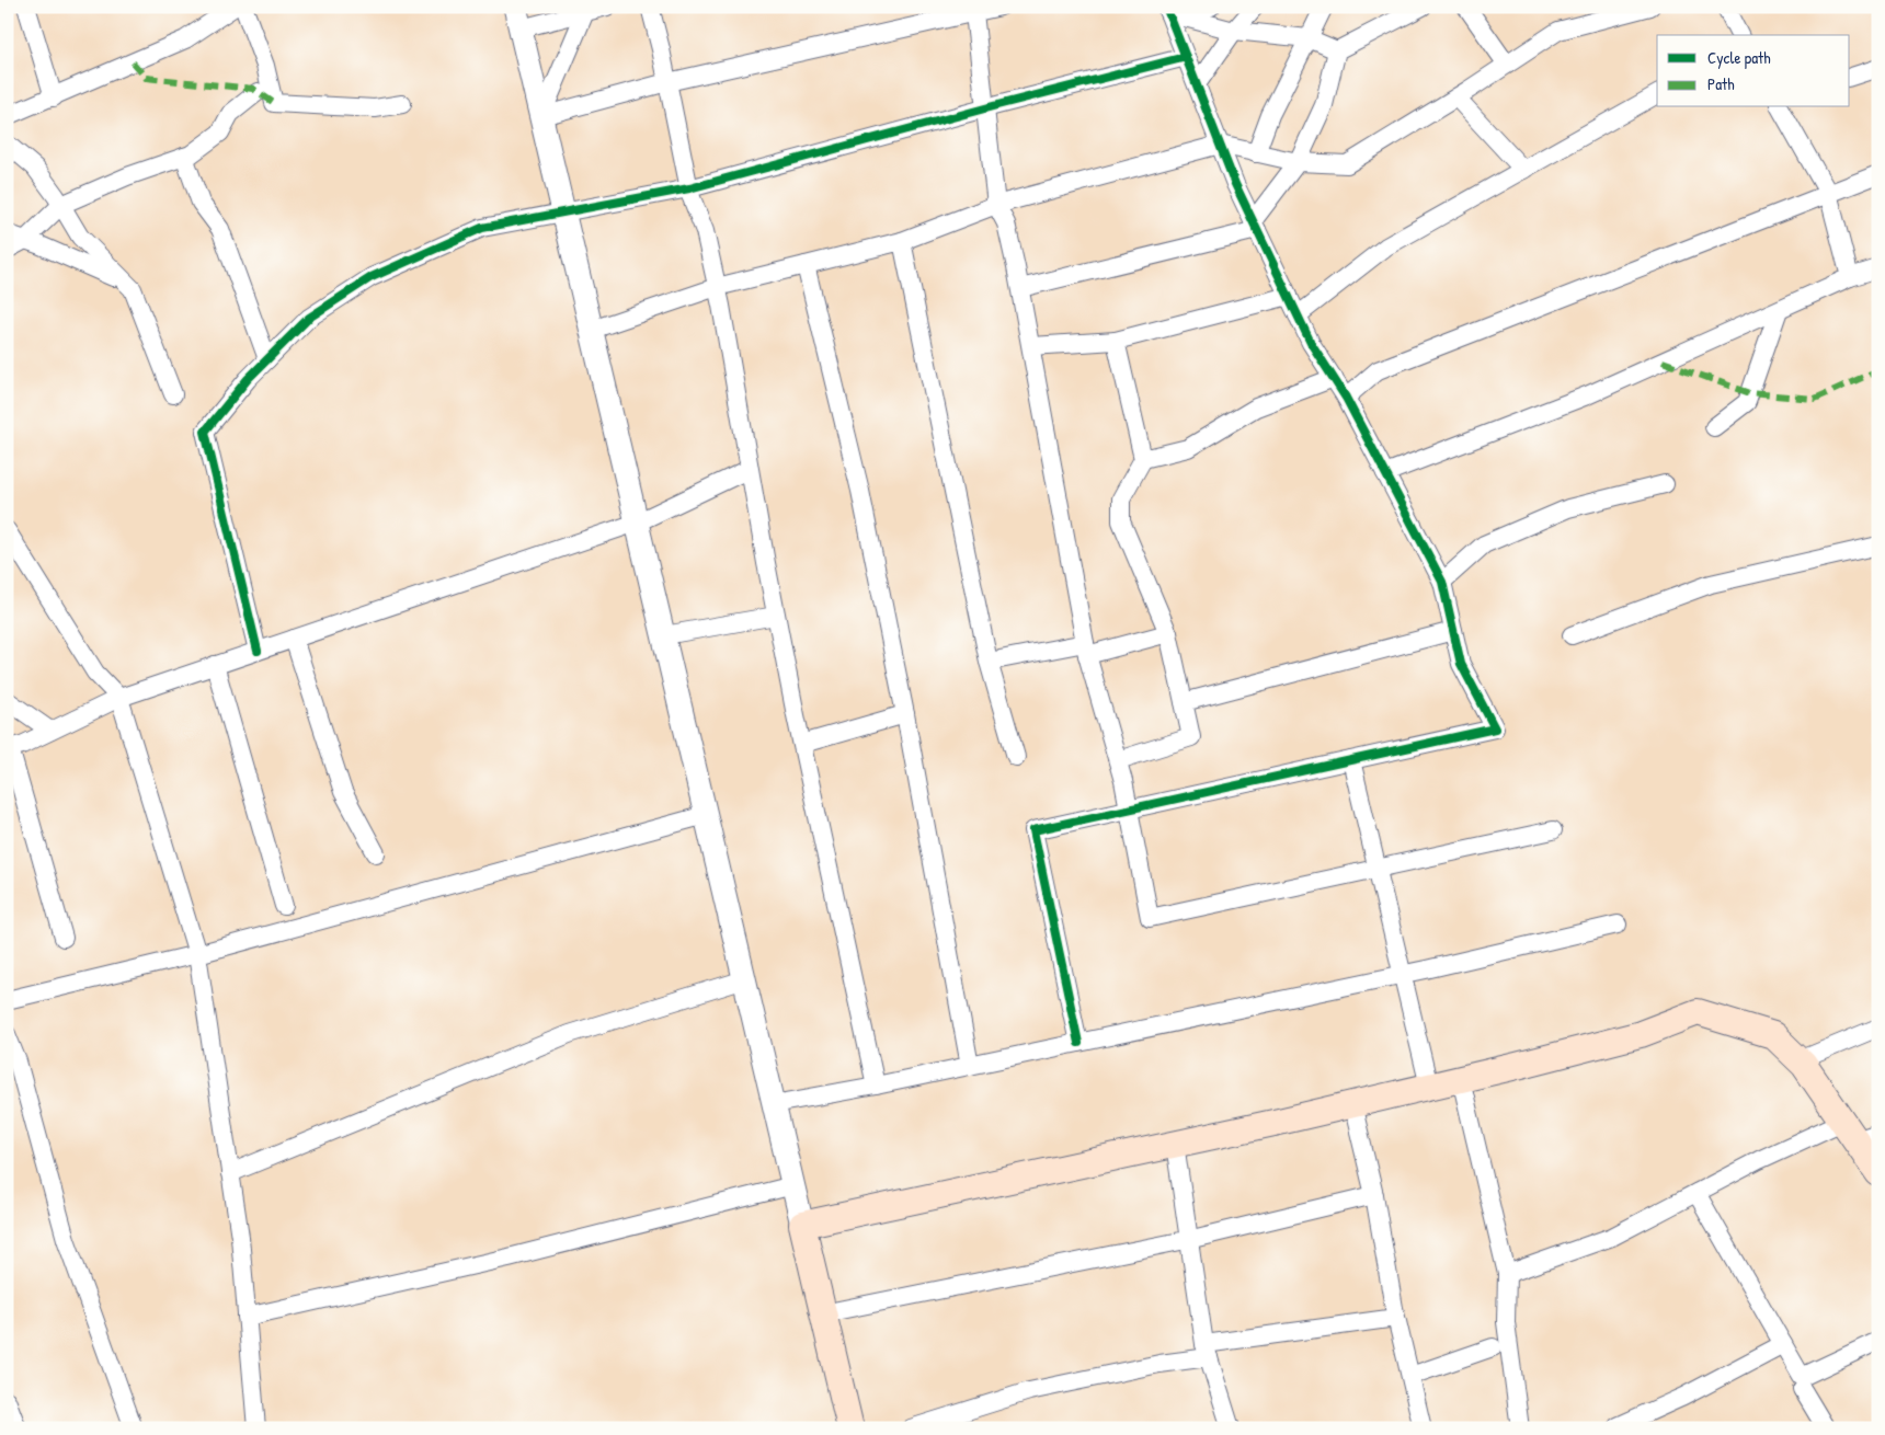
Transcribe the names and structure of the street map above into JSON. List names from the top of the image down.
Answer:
{
  "legend": ["Cycle path", "Path"]
}
